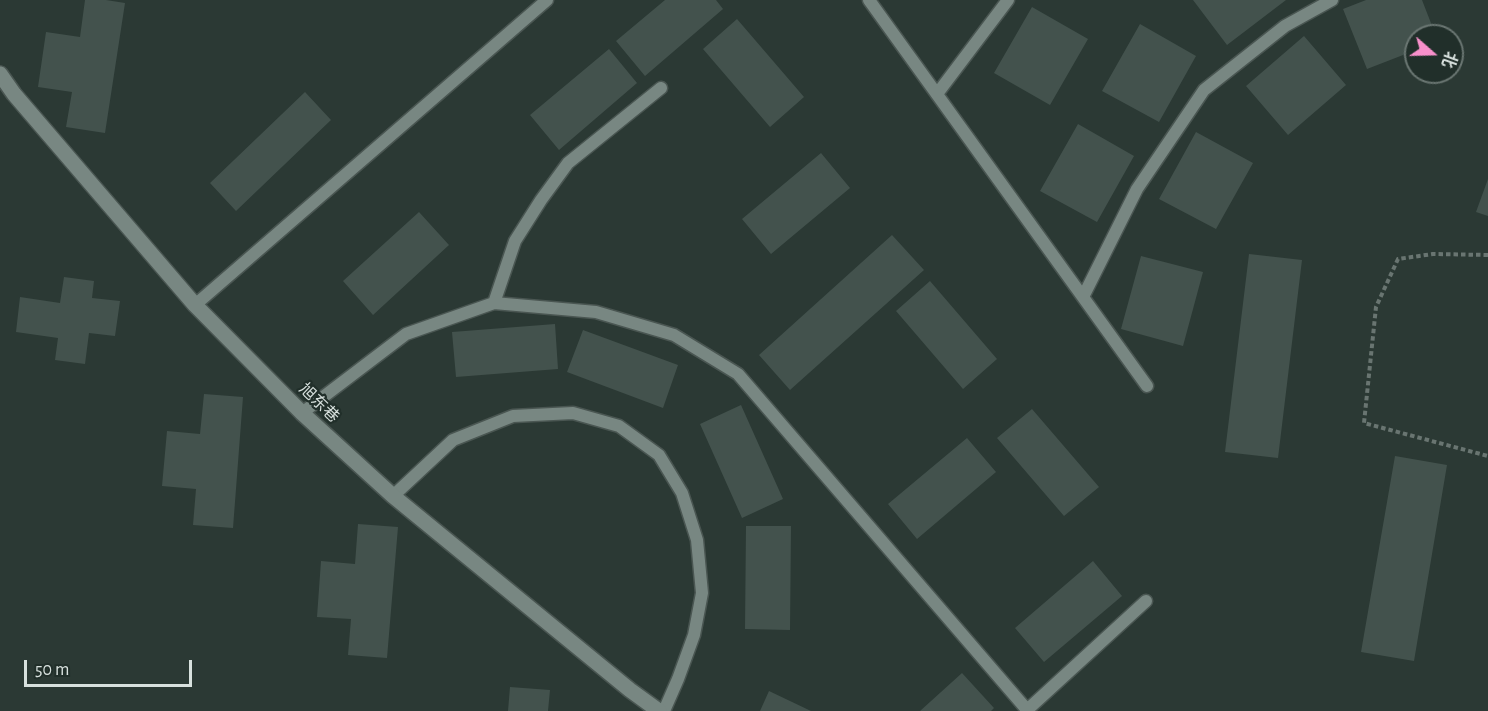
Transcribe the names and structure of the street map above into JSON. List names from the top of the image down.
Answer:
{
  "streets": {
    "street": ["旭东巷"]
  },
  "scale_bar": "50 m",
  "north": "right"
}
